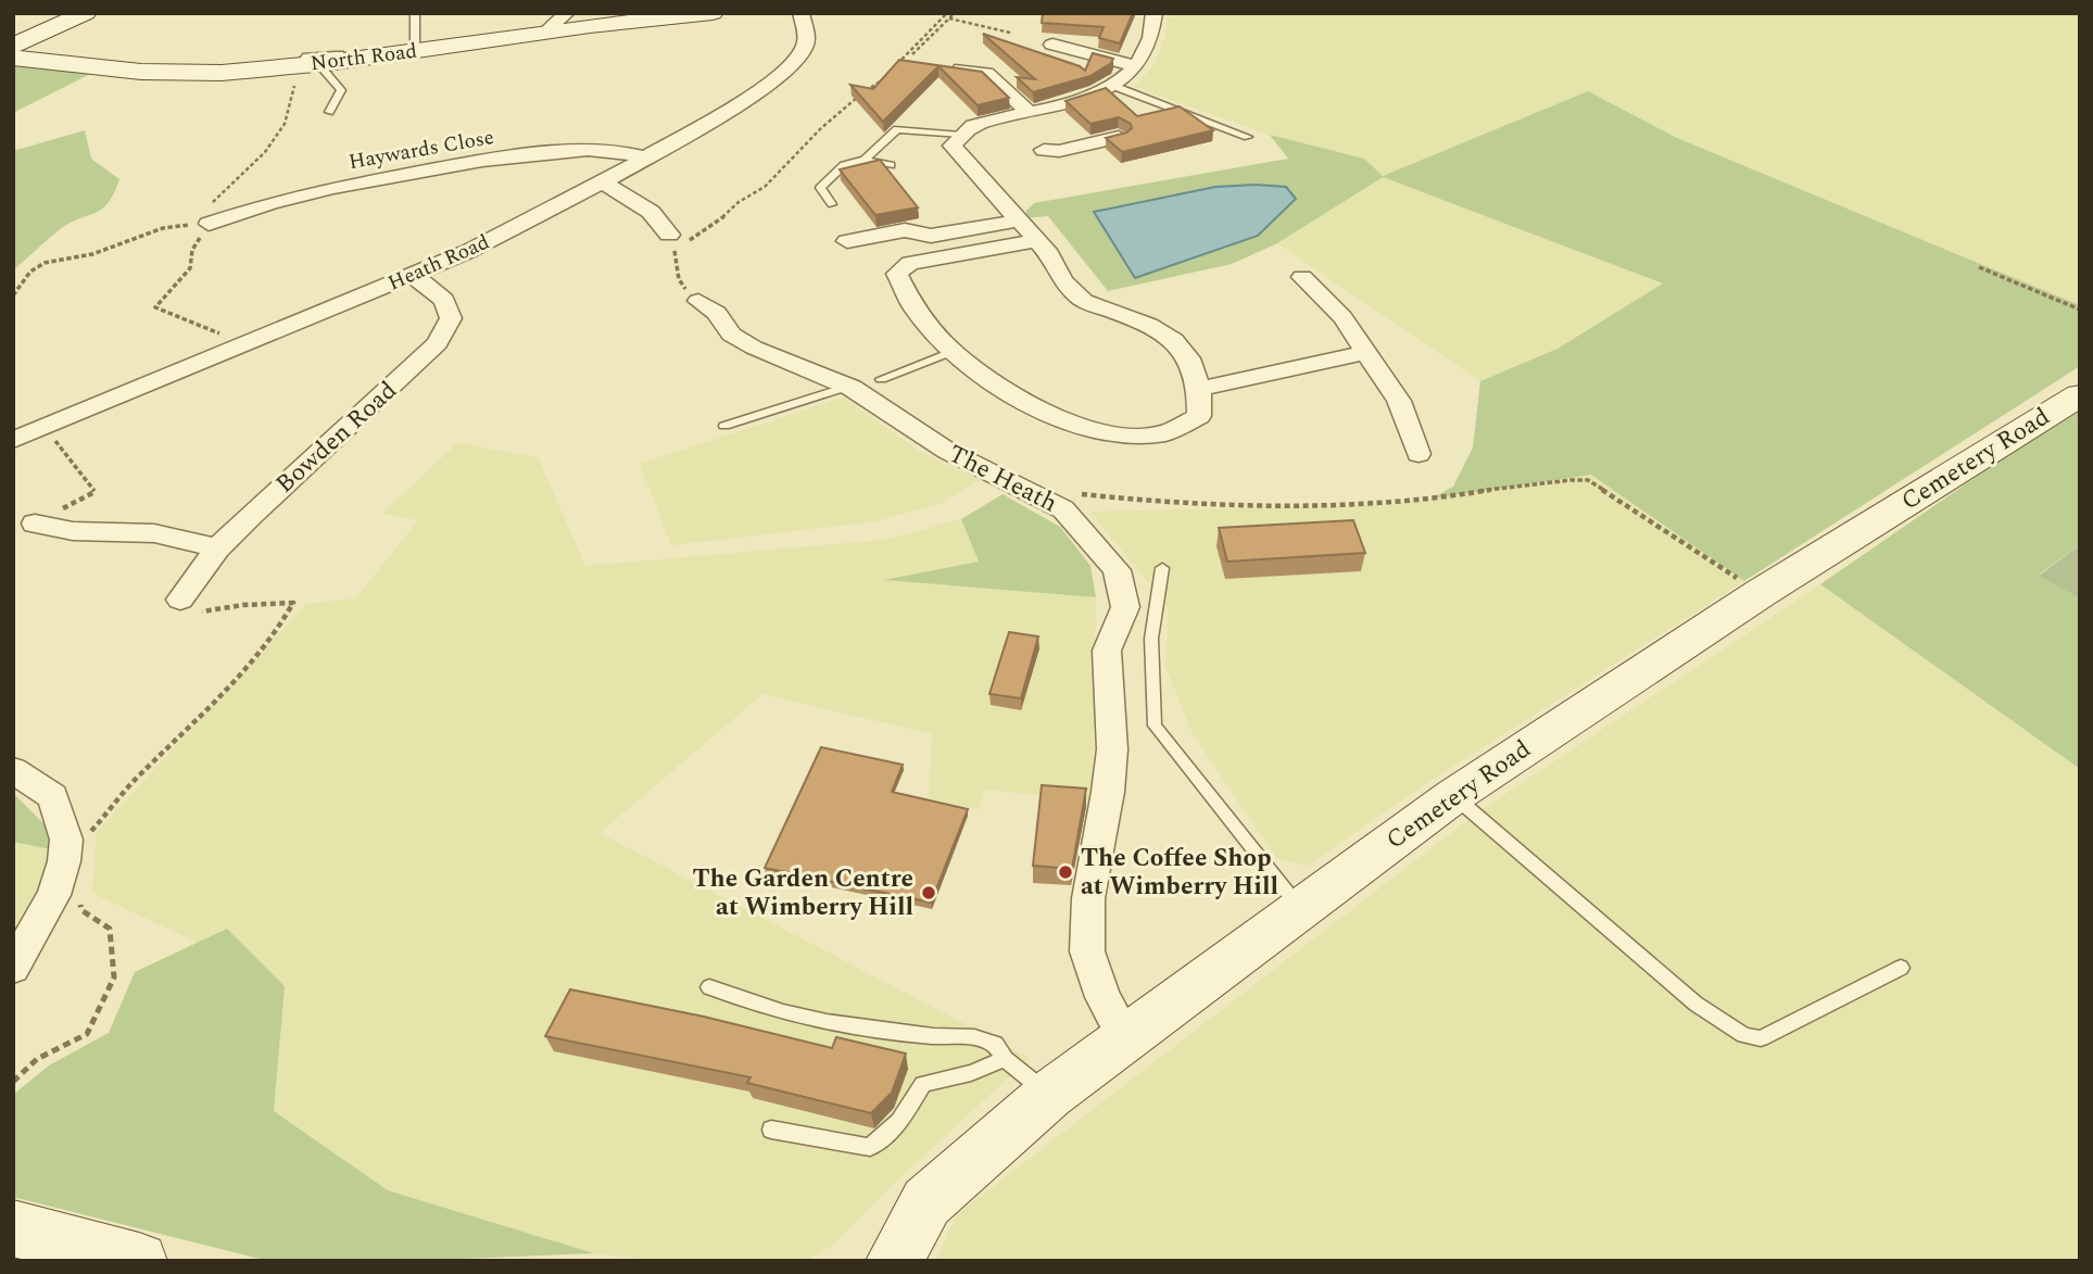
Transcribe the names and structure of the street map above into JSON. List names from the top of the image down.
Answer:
{
  "streets": {
    "street": [
      "North Road",
      "Haywards Close",
      "Heath Road",
      "Bowden Road",
      "Cemetery Road",
      "The Heath"
    ]
  },
  "crossings": [
    ["Haywards Close", "Heath Road"],
    ["Heath Road", "Bowden Road"],
    ["Cemetery Road", "The Heath"]
  ],
  "places": ["The Coffee Shop at Wimberry Hill", "The Garden Centre at Wimberry Hill"]
}
